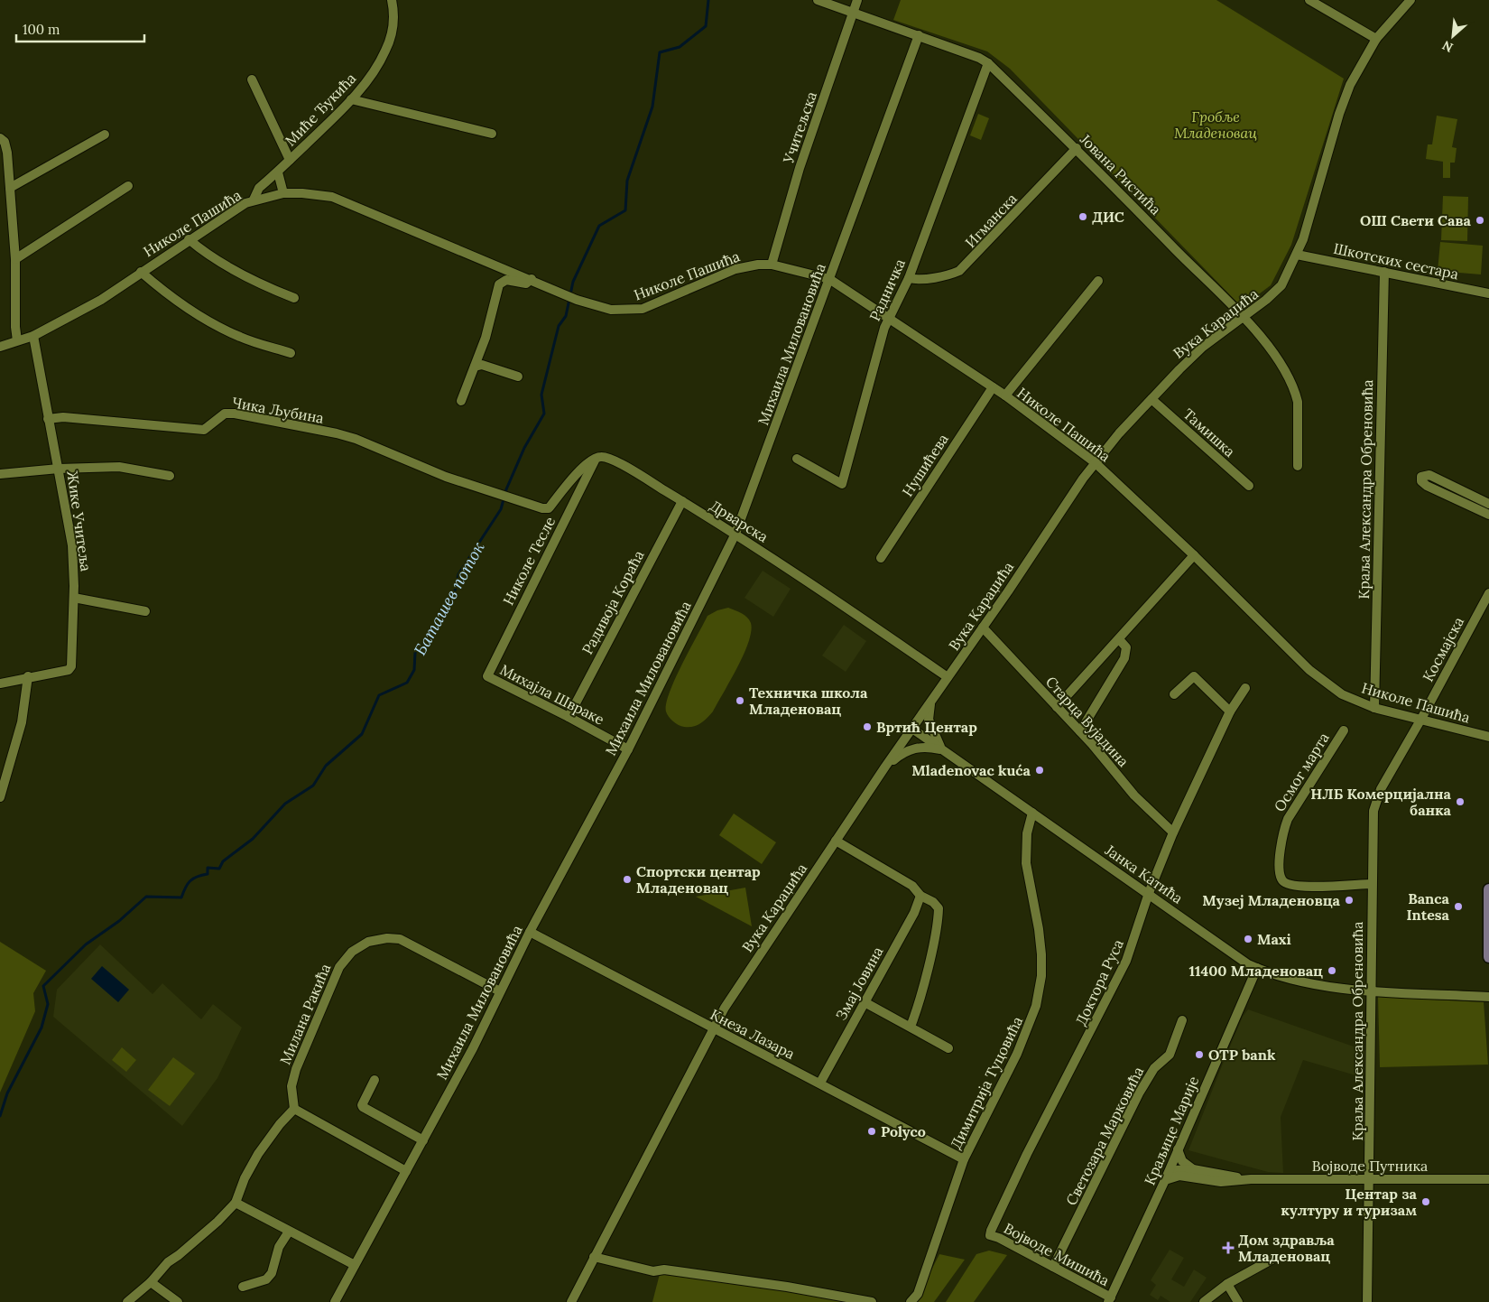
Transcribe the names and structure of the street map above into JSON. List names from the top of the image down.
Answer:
{
  "streets": {
    "street": [
      "Миће Ђукића",
      "Учитељска",
      "Јована Ристића",
      "Игманска",
      "Николе Пашића",
      "Шкотских сестара",
      "Радничка",
      "Вука Караџића",
      "Михаила Миловановића",
      "Чика Љубина",
      "Тамишка",
      "Нушићева",
      "Краља Александра Обреновића",
      "Жике Учитеља",
      "Дрварска",
      "Николе Тесле",
      "Радивоја Кораћа",
      "Космајска",
      "Михајла Швраке",
      "Старца Вујадина",
      "Осмог марта",
      "Јанка Катића",
      "Доктора Руса",
      "Змај Јовина",
      "Милана Ракића",
      "Кнеза Лазара",
      "Димитрија Туцовића",
      "Краљице Марије",
      "Светозара Марковића",
      "Војводе Путника",
      "Војводе Мишића"
    ]
  },
  "crossings": [
    ["Миће Ђукића", "Николе Пашића"],
    ["Учитељска", "Јована Ристића"],
    ["Учитељска", "Николе Пашића"],
    ["Јована Ристића", "Игманска"],
    ["Јована Ристића", "Радничка"],
    ["Јована Ристића", "Вука Караџића"],
    ["Јована Ристића", "Михаила Миловановића"],
    ["Игманска", "Радничка"],
    ["Николе Пашића", "Радничка"],
    ["Николе Пашића", "Вука Караџића"],
    ["Николе Пашића", "Михаила Миловановића"],
    ["Николе Пашића", "Нушићева"],
    ["Николе Пашића", "Краља Александра Обреновића"],
    ["Николе Пашића", "Жике Учитеља"],
    ["Николе Пашића", "Космајска"],
    ["Шкотских сестара", "Вука Караџића"],
    ["Шкотских сестара", "Краља Александра Обреновића"],
    ["Вука Караџића", "Тамишка"],
    ["Вука Караџића", "Дрварска"],
    ["Вука Караџића", "Старца Вујадина"],
    ["Вука Караџића", "Јанка Катића"],
    ["Вука Караџића", "Кнеза Лазара"],
    ["Михаила Миловановића", "Дрварска"],
    ["Михаила Миловановића", "Михајла Швраке"],
    ["Михаила Миловановића", "Милана Ракића"],
    ["Михаила Миловановића", "Кнеза Лазара"],
    ["Чика Љубина", "Жике Учитеља"],
    ["Чика Љубина", "Дрварска"],
    ["Чика Љубина", "Николе Тесле"],
    ["Краља Александра Обреновића", "Космајска"],
    ["Краља Александра Обреновића", "Осмог марта"],
    ["Краља Александра Обреновића", "Јанка Катића"],
    ["Краља Александра Обреновића", "Војводе Путника"],
    ["Дрварска", "Николе Тесле"],
    ["Дрварска", "Радивоја Кораћа"],
    ["Николе Тесле", "Михајла Швраке"],
    ["Радивоја Кораћа", "Михајла Швраке"],
    ["Старца Вујадина", "Доктора Руса"],
    ["Јанка Катића", "Доктора Руса"],
    ["Јанка Катића", "Димитрија Туцовића"],
    ["Јанка Катића", "Краљице Марије"],
    ["Доктора Руса", "Војводе Мишића"],
    ["Змај Јовина", "Кнеза Лазара"],
    ["Кнеза Лазара", "Димитрија Туцовића"],
    ["Краљице Марије", "Војводе Путника"],
    ["Краљице Марије", "Војводе Мишића"],
    ["Светозара Марковића", "Војводе Мишића"]
  ],
  "water": ["Баташев поток"],
  "parks": ["Гробље Младеновац"],
  "places": {
    "other": [
      "ДИС",
      "ОШ Свети Сава",
      "Техничка школа Младеновац",
      "Вртић Центар",
      "Mladenovac kuća",
      "НЛБ Комерцијална банка",
      "Спортски центар Младеновац",
      "Музеј Младеновца",
      "Banca Intesa",
      "Maxi",
      "11400 Младеновац",
      "OTP bank",
      "Polyco",
      "Центар за културу и туризам"
    ],
    "health": ["Дом здравља Младеновац"]
  },
  "scale_bar": "100 m",
  "north": "bottom left"
}
